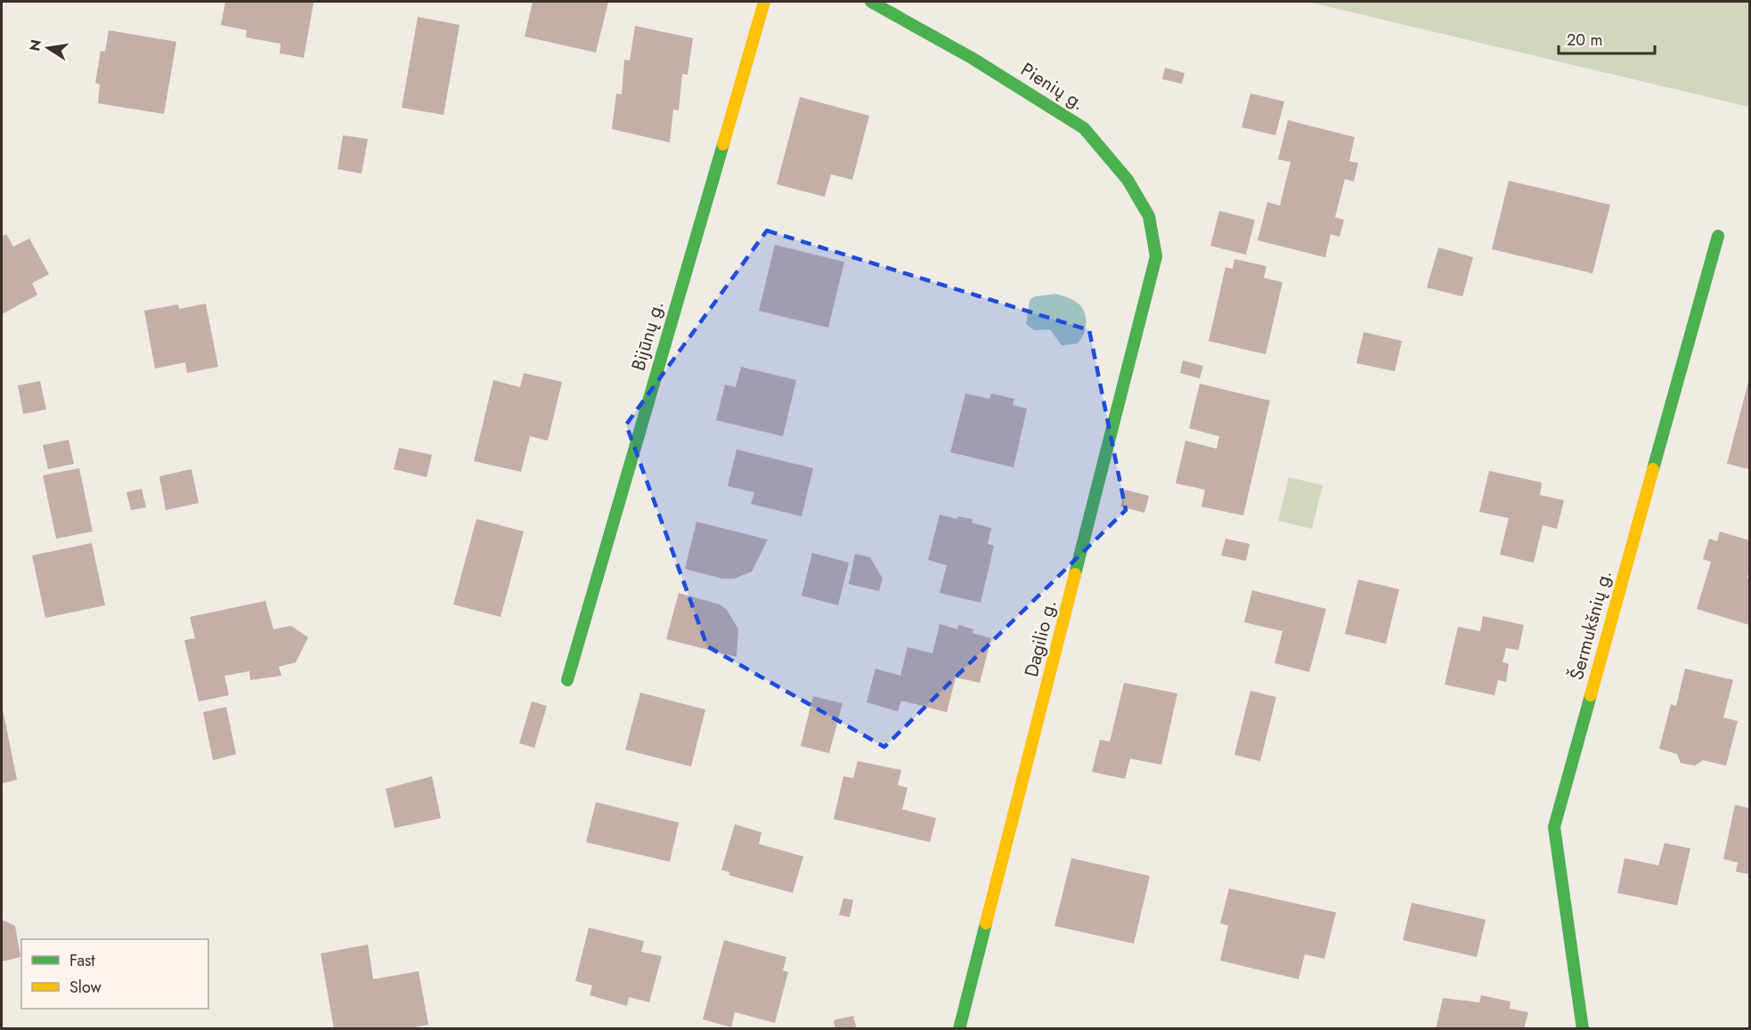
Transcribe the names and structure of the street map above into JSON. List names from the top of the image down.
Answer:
{
  "streets": {
    "street": [
      "Pienių g.",
      "Bijūnų g.",
      "Šermukšnių g.",
      "Dagilio g."
    ]
  },
  "crossings": [
    ["Pienių g.", "Dagilio g."]
  ],
  "legend": ["Fast", "Slow"],
  "scale_bar": "20 m",
  "north": "left"
}
